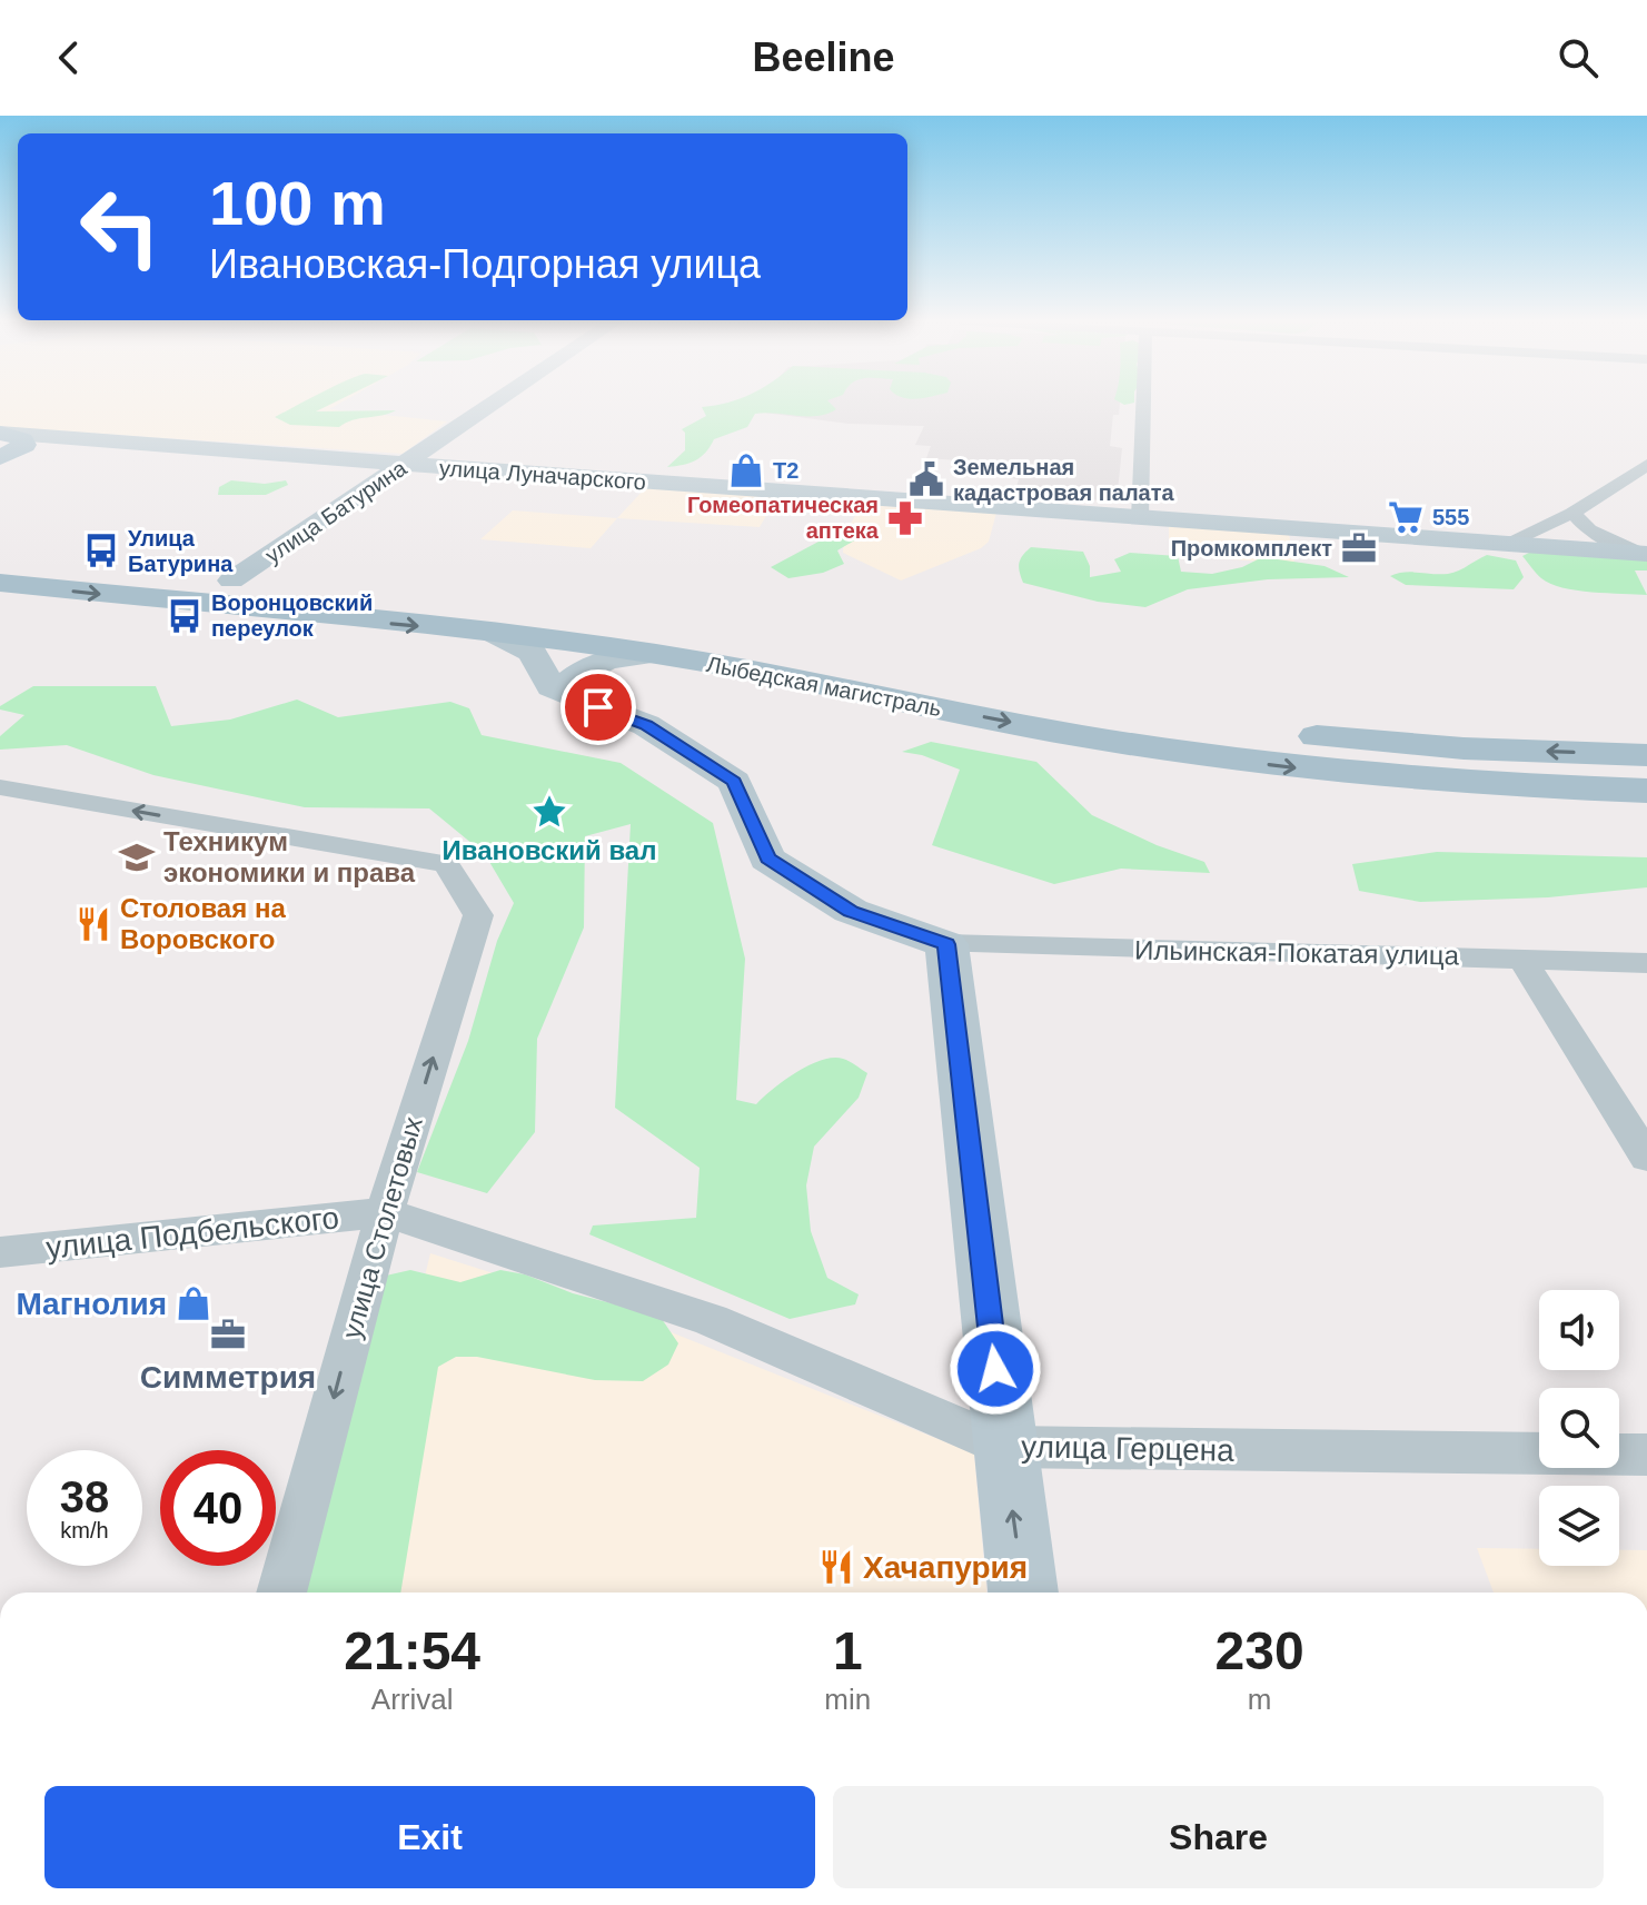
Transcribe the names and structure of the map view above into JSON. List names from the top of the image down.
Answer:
{
  "streets": {
    "main road": ["улица Луначарского", "улица Батурина", "Лыбедская магистраль"],
    "street": [
      "Ильинская-Покатая улица",
      "улица Столетовых",
      "улица Подбельского",
      "улица Герцена"
    ]
  },
  "crossings": [
    ["улица Луначарского", "улица Батурина"],
    ["улица Батурина", "Лыбедская магистраль"],
    ["улица Столетовых", "улица Подбельского"],
    ["улица Столетовых", "улица Герцена"],
    ["улица Подбельского", "улица Герцена"]
  ],
  "places": {
    "shop": ["T2", "Магнолия"],
    "public building": ["Земельная кадастровая палата"],
    "supermarket": ["555"],
    "pharmacy": ["Гомеопатическая аптека"],
    "office": ["Промкомплект", "Симметрия"],
    "bus stop": ["Улица Батурина", "Воронцовский переулок"],
    "place": ["Ивановский вал"],
    "school or university": ["Техникум экономики и права"],
    "restaurant": ["Столовая на Воровского", "Хачапурия"]
  },
  "page": {
    "header": "Beeline",
    "turn": ["100 m", "Ивановская-Подгорная улица"],
    "speed": "38 km/h",
    "limit": "40",
    "eta": [
      "21:54",
      "Arrival",
      "1",
      "min",
      "230",
      "m"
    ],
    "buttons": ["Exit", "Share"]
  }
}
